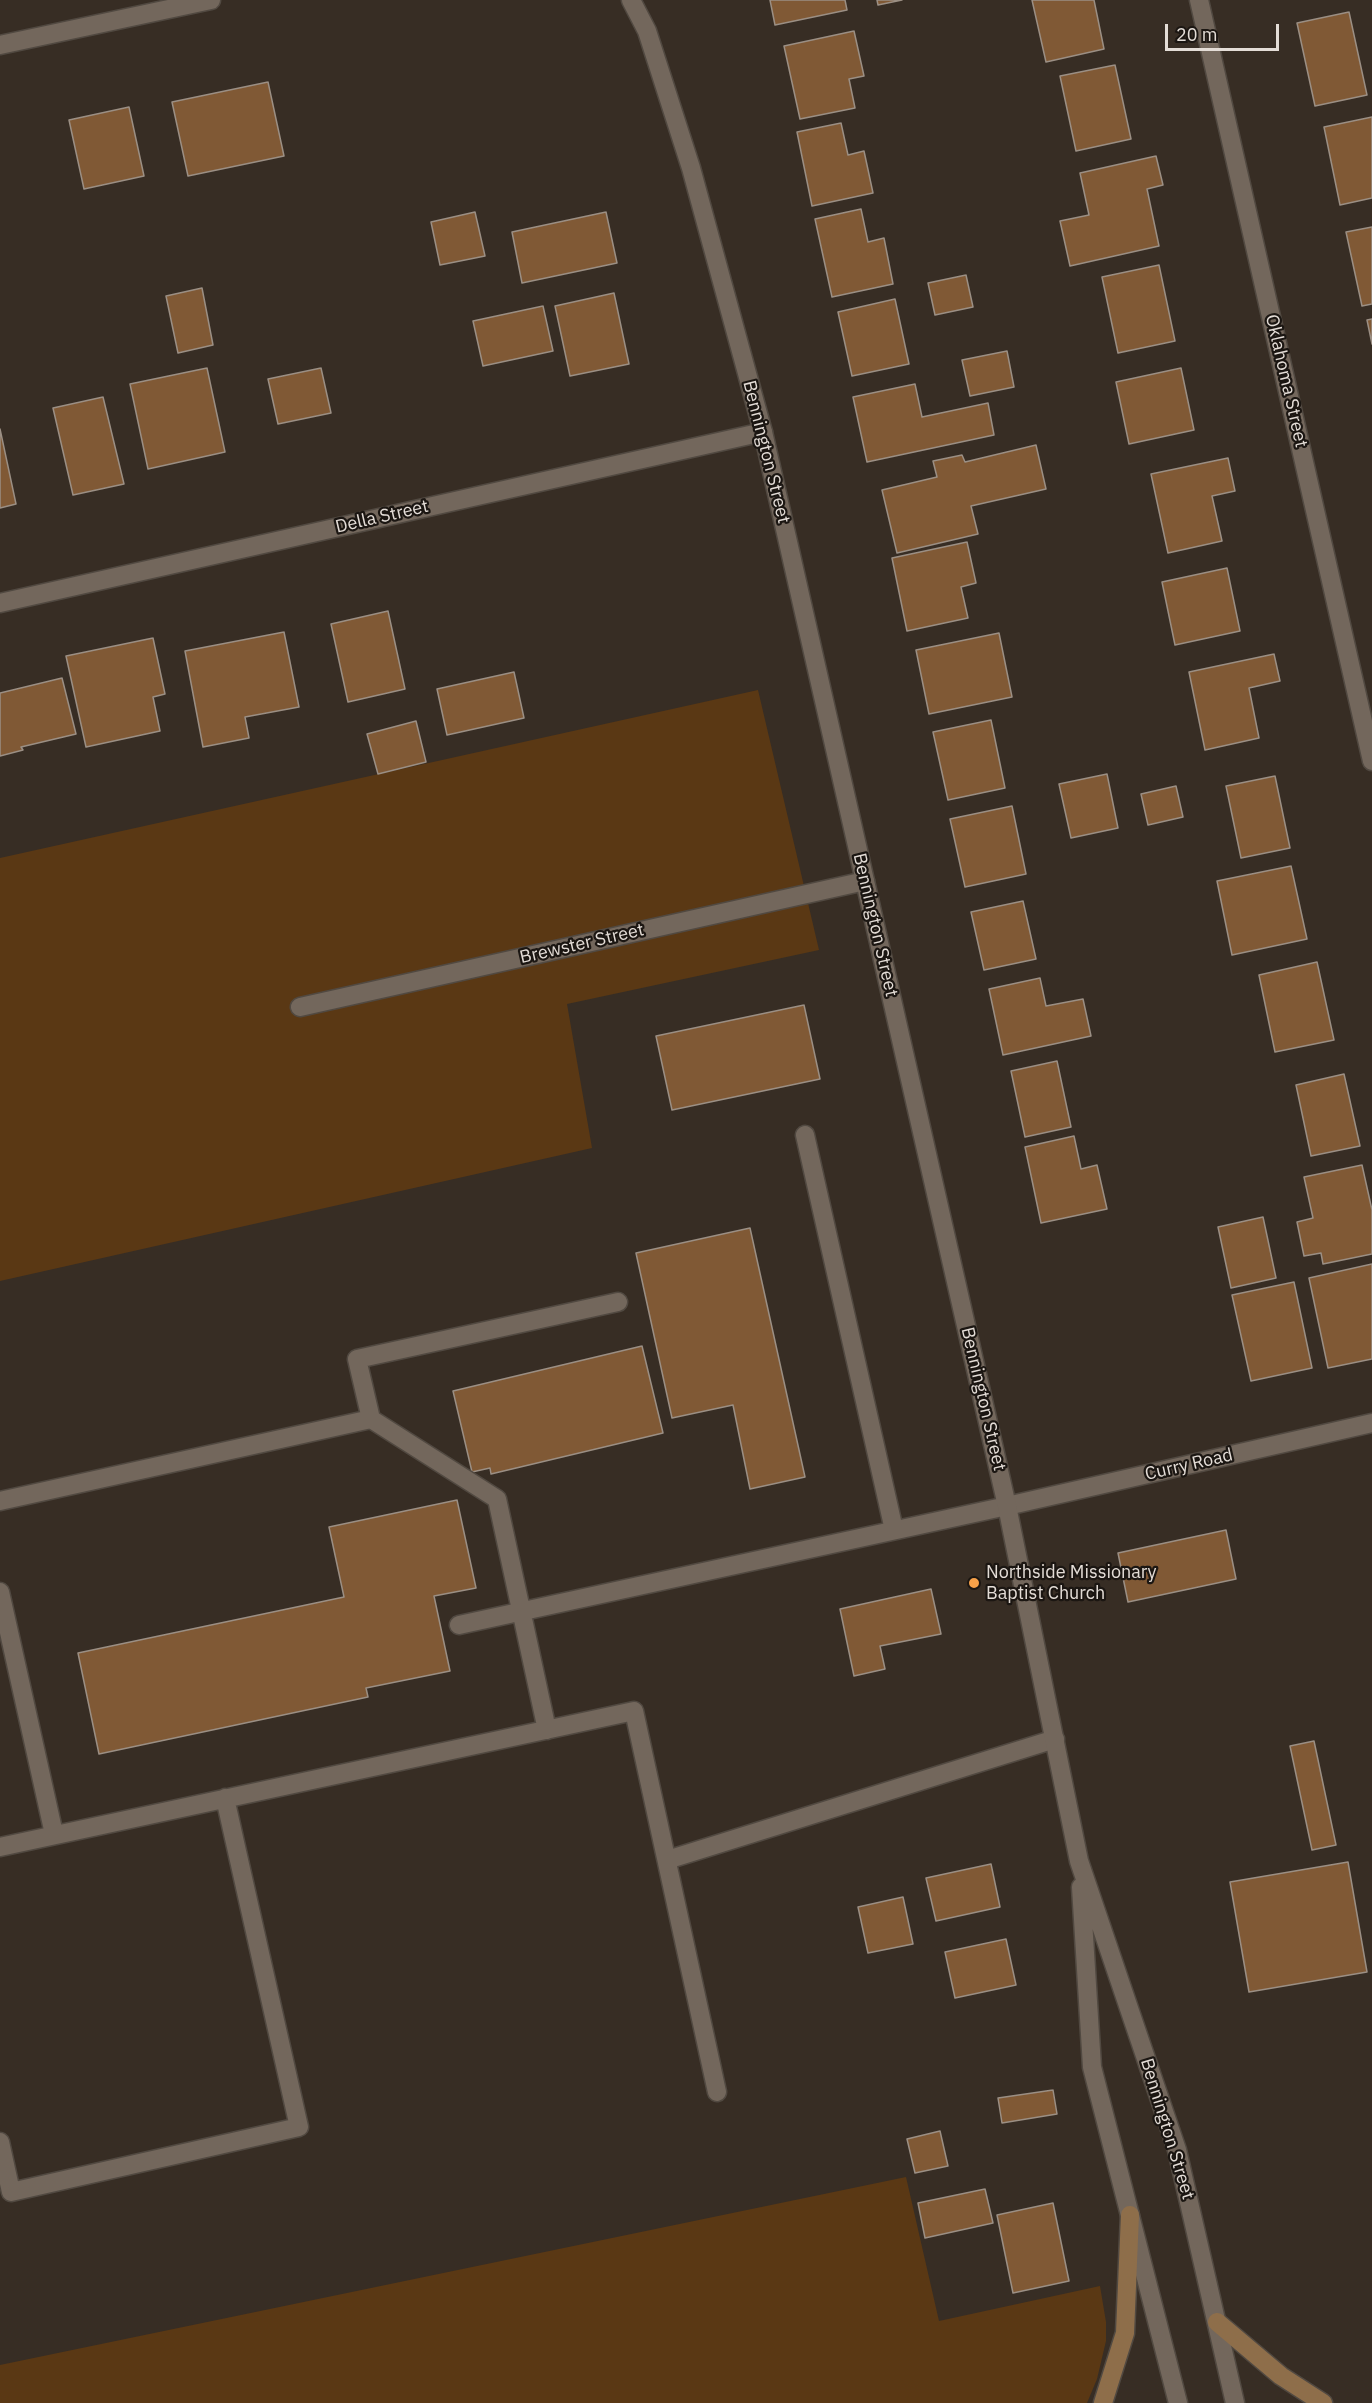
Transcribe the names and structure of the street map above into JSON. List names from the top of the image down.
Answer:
{
  "streets": {
    "street": [
      "Oklahoma Street",
      "Bennington Street",
      "Della Street",
      "Brewster Street",
      "Curry Road"
    ]
  },
  "crossings": [
    ["Bennington Street", "Della Street"],
    ["Bennington Street", "Brewster Street"],
    ["Bennington Street", "Curry Road"]
  ],
  "places": ["Northside Missionary Baptist Church"],
  "scale_bar": "20 m"
}
